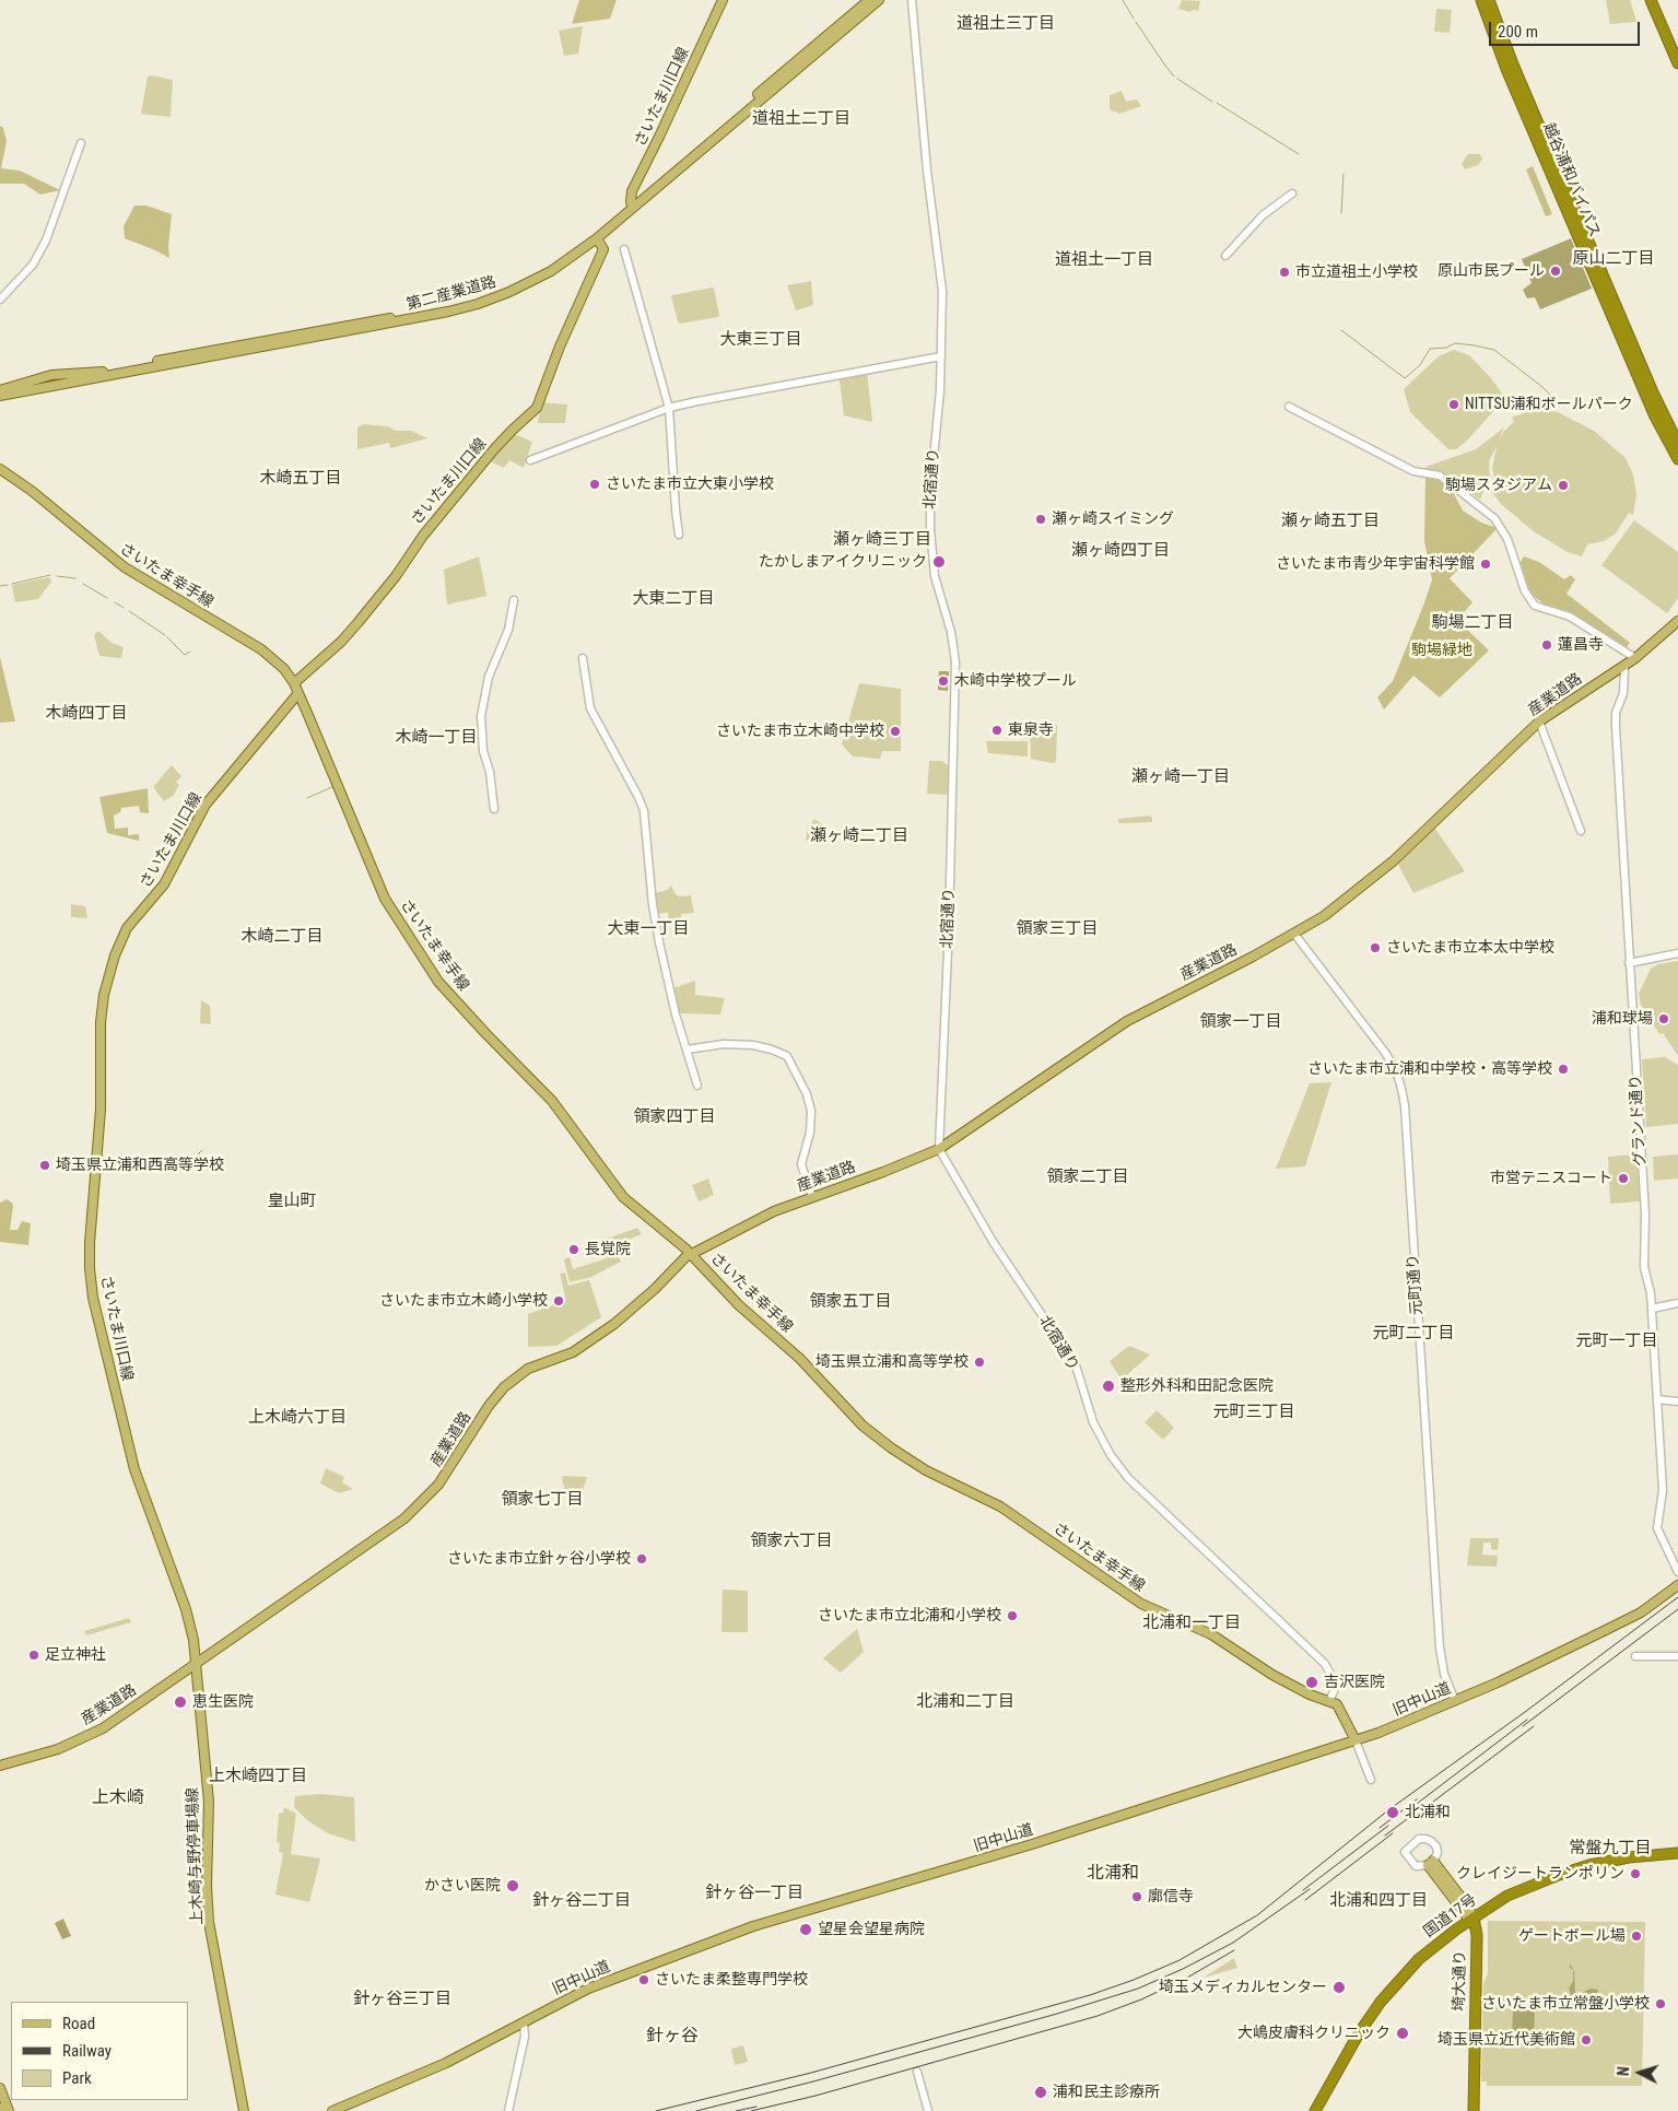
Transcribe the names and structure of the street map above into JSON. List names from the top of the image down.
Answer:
{
  "streets": {
    "highway": ["越谷浦和バイパス", "国道17号", "埼大通り"],
    "main road": [
      "さいたま川口線",
      "第二産業道路",
      "さいたま幸手線",
      "産業道路",
      "旧中山道",
      "上木崎与野停車場線"
    ],
    "street": ["北宿通り", "グランド通り", "元町通り"]
  },
  "crossings": [
    ["さいたま川口線", "第二産業道路"],
    ["さいたま川口線", "さいたま幸手線"],
    ["さいたま川口線", "産業道路"],
    ["さいたま川口線", "上木崎与野停車場線"],
    ["北宿通り", "さいたま幸手線"],
    ["北宿通り", "産業道路"],
    ["さいたま幸手線", "産業道路"],
    ["さいたま幸手線", "旧中山道"],
    ["産業道路", "グランド通り"],
    ["産業道路", "元町通り"],
    ["産業道路", "上木崎与野停車場線"],
    ["元町通り", "旧中山道"],
    ["国道17号", "埼大通り"]
  ],
  "districts": [
    "道祖土三丁目",
    "道祖土二丁目",
    "原山二丁目",
    "道祖土一丁目",
    "大東三丁目",
    "木崎五丁目",
    "瀬ヶ崎五丁目",
    "瀬ヶ崎三丁目",
    "瀬ヶ崎四丁目",
    "大東二丁目",
    "駒場二丁目",
    "木崎四丁目",
    "木崎一丁目",
    "瀬ヶ崎一丁目",
    "瀬ヶ崎二丁目",
    "大東一丁目",
    "領家三丁目",
    "木崎二丁目",
    "領家一丁目",
    "領家四丁目",
    "領家二丁目",
    "皇山町",
    "領家五丁目",
    "元町二丁目",
    "元町一丁目",
    "元町三丁目",
    "上木崎六丁目",
    "領家七丁目",
    "領家六丁目",
    "北浦和一丁目",
    "北浦和二丁目",
    "上木崎四丁目",
    "上木崎",
    "常盤九丁目",
    "北浦和",
    "針ヶ谷一丁目",
    "針ヶ谷二丁目",
    "北浦和四丁目",
    "針ヶ谷三丁目",
    "針ヶ谷"
  ],
  "parks": ["駒場緑地"],
  "places": [
    "原山市民プール",
    "市立道祖土小学校",
    "NITTSU浦和ボールパーク",
    "さいたま市立大東小学校",
    "駒場スタジアム",
    "瀬ヶ崎スイミング",
    "たかしまアイクリニック",
    "さいたま市青少年宇宙科学館",
    "蓮昌寺",
    "木崎中学校プール",
    "東泉寺",
    "さいたま市立木崎中学校",
    "さいたま市立本太中学校",
    "浦和球場",
    "さいたま市立浦和中学校・高等学校",
    "埼玉県立浦和西高等学校",
    "市営テニスコート",
    "長覚院",
    "さいたま市立木崎小学校",
    "埼玉県立浦和高等学校",
    "整形外科和田記念医院",
    "さいたま市立針ヶ谷小学校",
    "さいたま市立北浦和小学校",
    "足立神社",
    "吉沢医院",
    "恵生医院",
    "北浦和",
    "クレイジートランポリン",
    "かさい医院",
    "廓信寺",
    "望星会望星病院",
    "ゲートボール場",
    "さいたま柔整専門学校",
    "埼玉メディカルセンター",
    "さいたま市立常盤小学校",
    "大嶋皮膚科クリニック",
    "埼玉県立近代美術館",
    "浦和民主診療所"
  ],
  "legend": ["Road", "Railway", "Park"],
  "scale_bar": "200 m",
  "north": "left"
}
